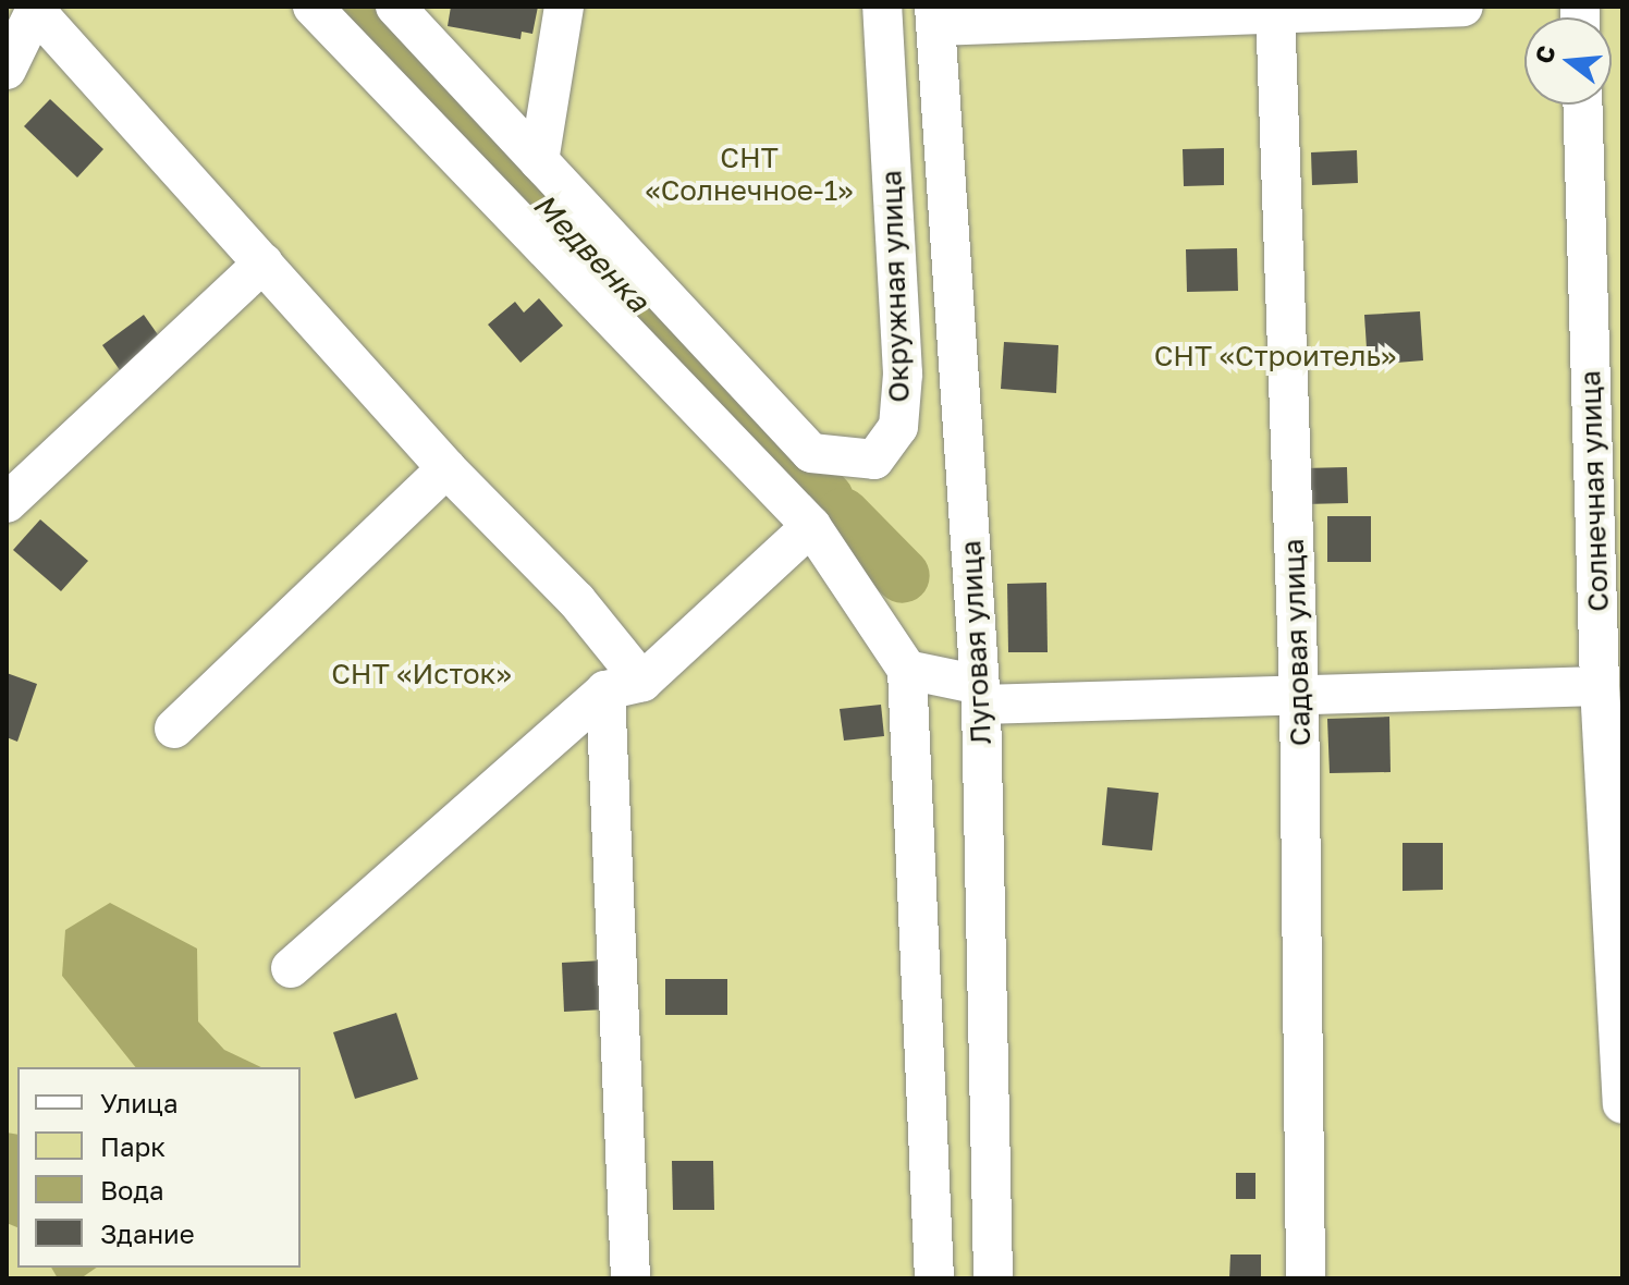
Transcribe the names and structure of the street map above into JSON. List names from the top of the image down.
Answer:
{
  "streets": {
    "street": [
      "Окружная улица",
      "Солнечная улица",
      "Луговая улица",
      "Садовая улица"
    ]
  },
  "water": ["Медвенка"],
  "parks": ["СНТ «Солнечное-1»", "СНТ «Строитель»", "СНТ «Исток»"],
  "legend": [
    "Улица",
    "Парк",
    "Вода",
    "Здание"
  ],
  "north": "left"
}
